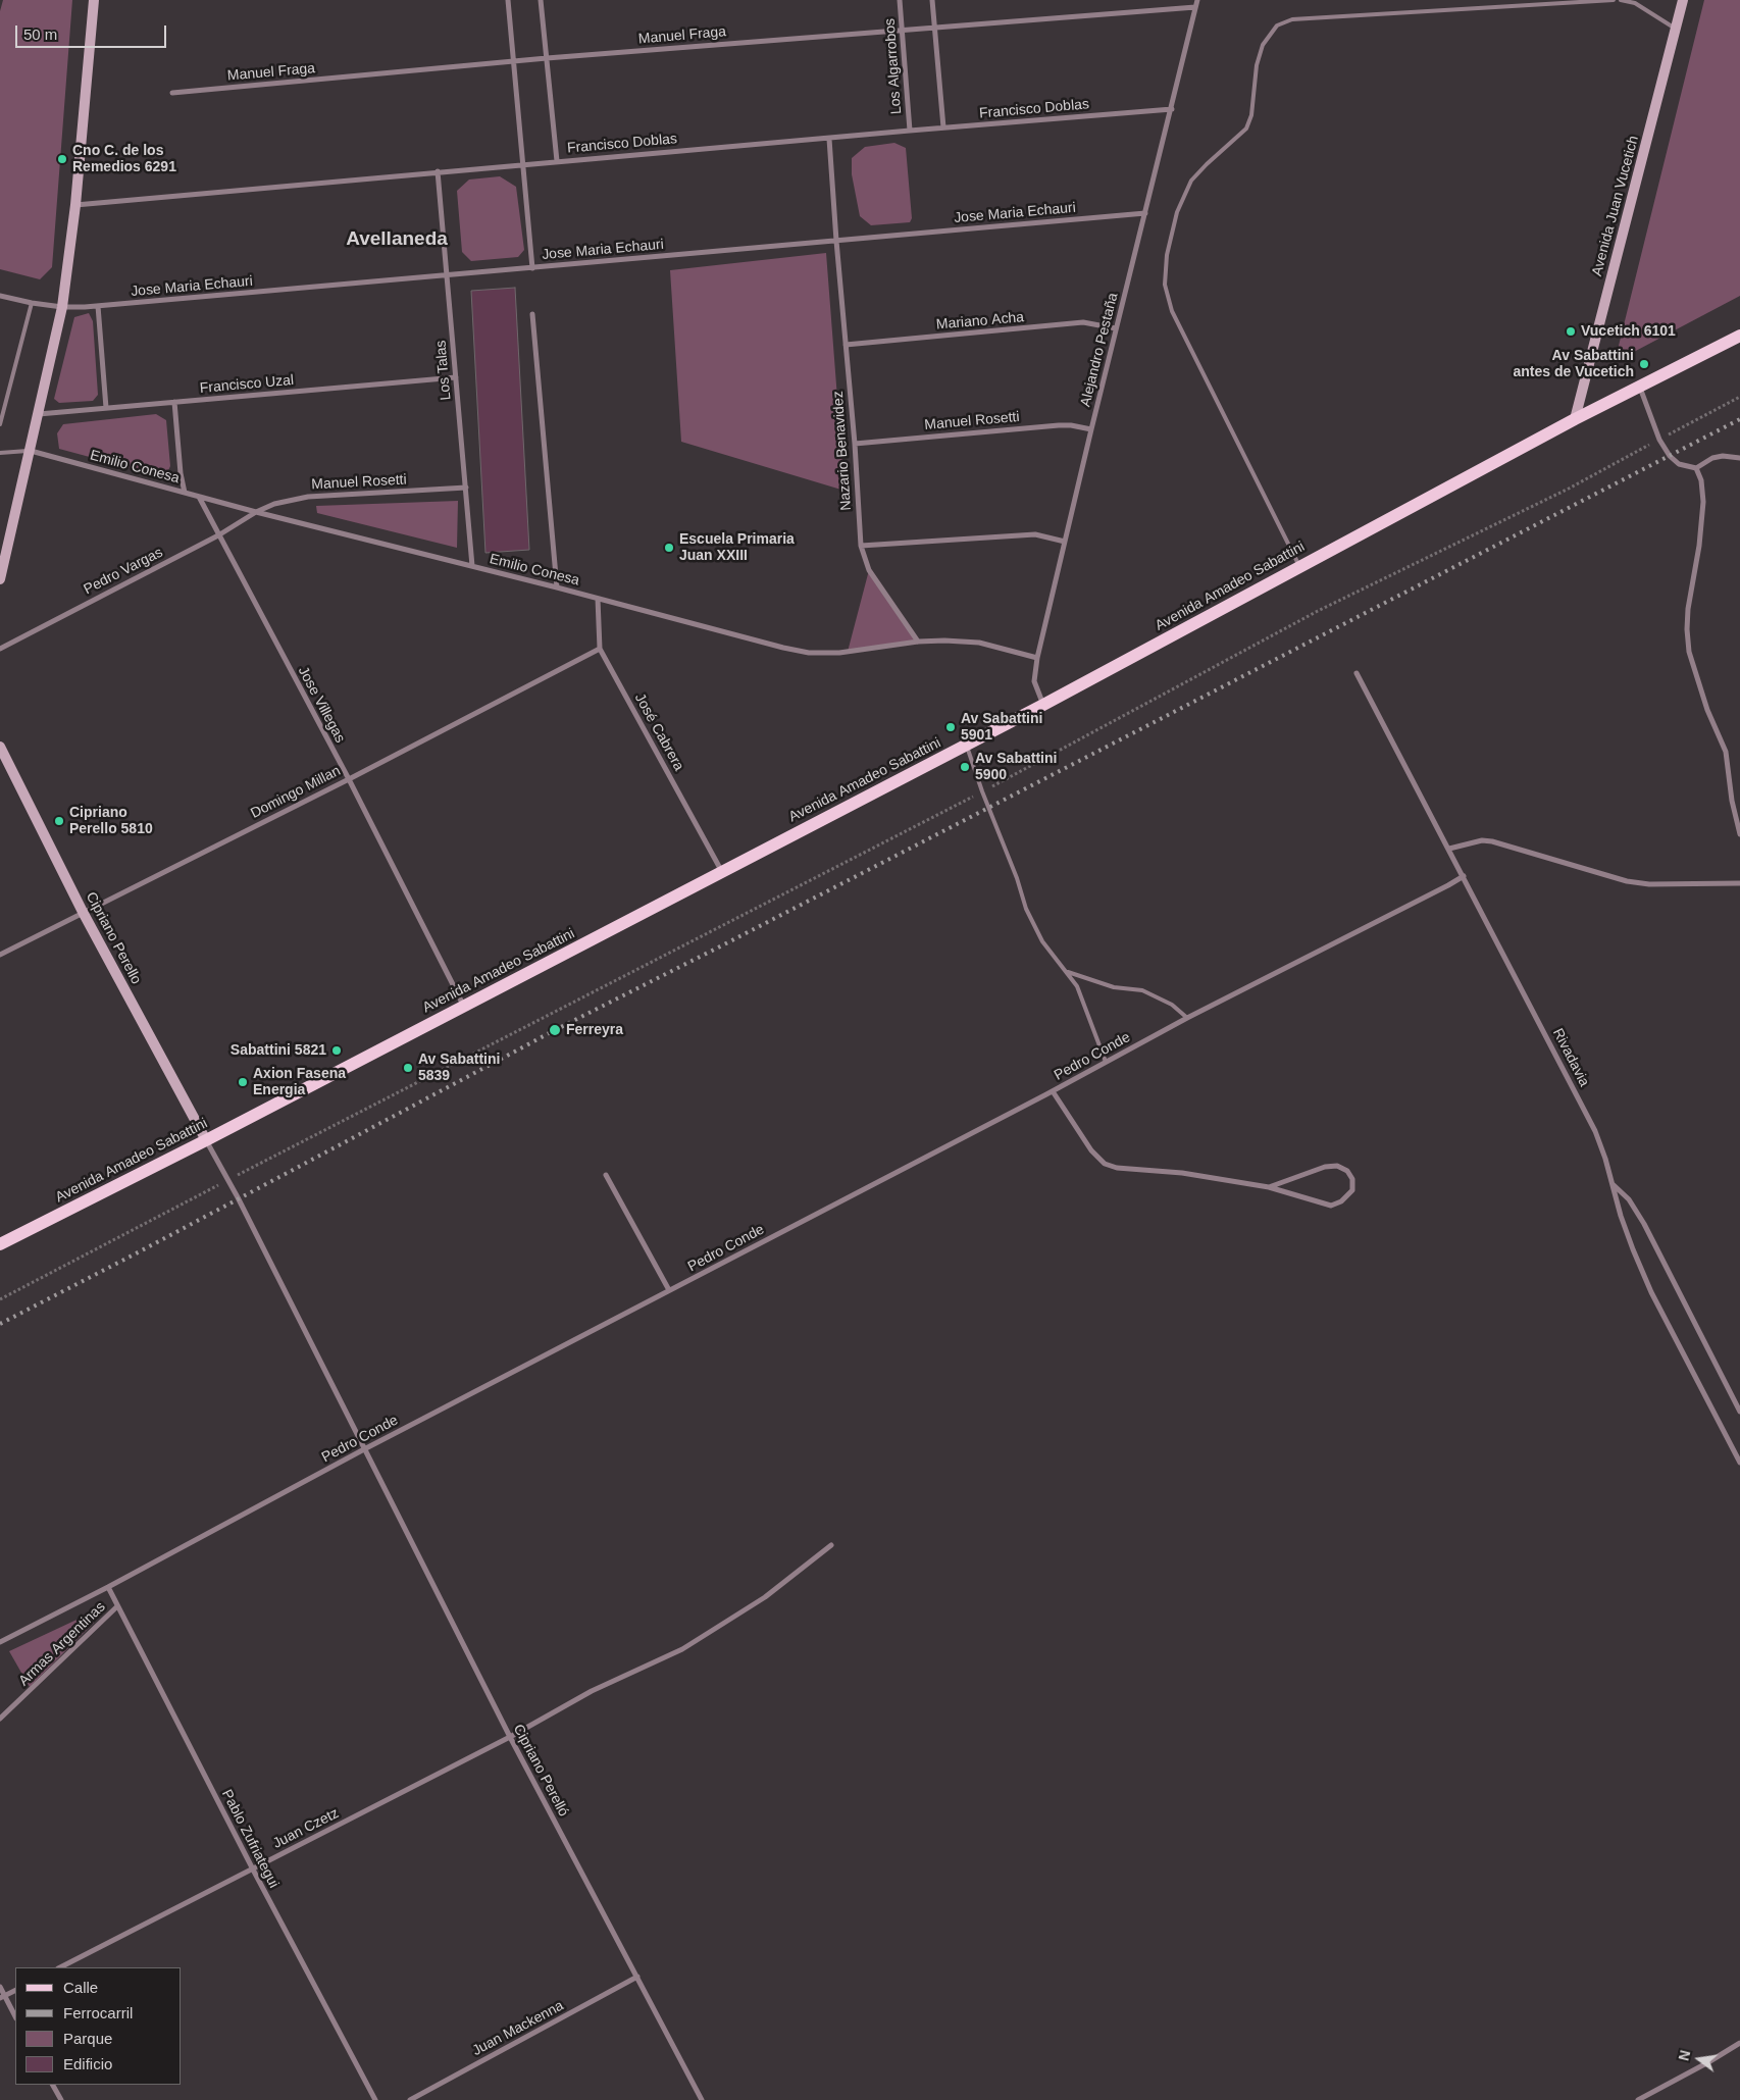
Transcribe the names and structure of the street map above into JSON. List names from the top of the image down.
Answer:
{
  "streets": {
    "main road": ["Avenida Juan Vucetich", "Avenida Amadeo Sabattini", "Cipriano Perello"],
    "street": [
      "Manuel Fraga",
      "Los Algarrobos",
      "Francisco Doblas",
      "Jose Maria Echauri",
      "Mariano Acha",
      "Alejandro Pestaña",
      "Los Talas",
      "Francisco Uzal",
      "Manuel Rosetti",
      "Nazario Benavidez",
      "Emilio Conesa",
      "Pedro Vargas",
      "Jose Villegas",
      "José Cabrera",
      "Domingo Millan",
      "Pedro Conde",
      "Rivadavia",
      "Armas Argentinas",
      "Cipriano Perelló",
      "Juan Czetz",
      "Pablo Zufriategui",
      "Juan Mackenna"
    ]
  },
  "crossings": [
    ["Manuel Fraga", "Los Algarrobos"],
    ["Manuel Fraga", "Alejandro Pestaña"],
    ["Los Algarrobos", "Francisco Doblas"],
    ["Francisco Doblas", "Alejandro Pestaña"],
    ["Francisco Doblas", "Los Talas"],
    ["Avenida Juan Vucetich", "Avenida Amadeo Sabattini"],
    ["Jose Maria Echauri", "Alejandro Pestaña"],
    ["Jose Maria Echauri", "Los Talas"],
    ["Jose Maria Echauri", "Nazario Benavidez"],
    ["Mariano Acha", "Alejandro Pestaña"],
    ["Mariano Acha", "Nazario Benavidez"],
    ["Alejandro Pestaña", "Manuel Rosetti"],
    ["Alejandro Pestaña", "Emilio Conesa"],
    ["Alejandro Pestaña", "Avenida Amadeo Sabattini"],
    ["Los Talas", "Francisco Uzal"],
    ["Los Talas", "Manuel Rosetti"],
    ["Los Talas", "Emilio Conesa"],
    ["Manuel Rosetti", "Nazario Benavidez"],
    ["Manuel Rosetti", "Emilio Conesa"],
    ["Manuel Rosetti", "Pedro Vargas"],
    ["Nazario Benavidez", "Emilio Conesa"],
    ["Emilio Conesa", "Pedro Vargas"],
    ["Emilio Conesa", "Jose Villegas"],
    ["Emilio Conesa", "José Cabrera"],
    ["Pedro Vargas", "Jose Villegas"],
    ["Avenida Amadeo Sabattini", "Jose Villegas"],
    ["Avenida Amadeo Sabattini", "José Cabrera"],
    ["Avenida Amadeo Sabattini", "Cipriano Perello"],
    ["Avenida Amadeo Sabattini", "Cipriano Perelló"],
    ["Jose Villegas", "Domingo Millan"],
    ["José Cabrera", "Domingo Millan"],
    ["Domingo Millan", "Cipriano Perello"],
    ["Cipriano Perello", "Cipriano Perelló"],
    ["Pedro Conde", "Rivadavia"],
    ["Pedro Conde", "Cipriano Perelló"],
    ["Pedro Conde", "Pablo Zufriategui"],
    ["Armas Argentinas", "Pablo Zufriategui"],
    ["Cipriano Perelló", "Juan Czetz"],
    ["Cipriano Perelló", "Juan Mackenna"],
    ["Juan Czetz", "Pablo Zufriategui"]
  ],
  "districts": ["Avellaneda"],
  "places": [
    "Cno C. de los Remedios 6291",
    "Vucetich 6101",
    "Av Sabattini antes de Vucetich",
    "Escuela Primaria Juan XXIII",
    "Av Sabattini 5901",
    "Av Sabattini 5900",
    "Cipriano Perello 5810",
    "Ferreyra",
    "Sabattini 5821",
    "Av Sabattini 5839",
    "Axion Fasena Energia"
  ],
  "legend": [
    "Calle",
    "Ferrocarril",
    "Parque",
    "Edificio"
  ],
  "scale_bar": "50 m",
  "north": "left"
}
